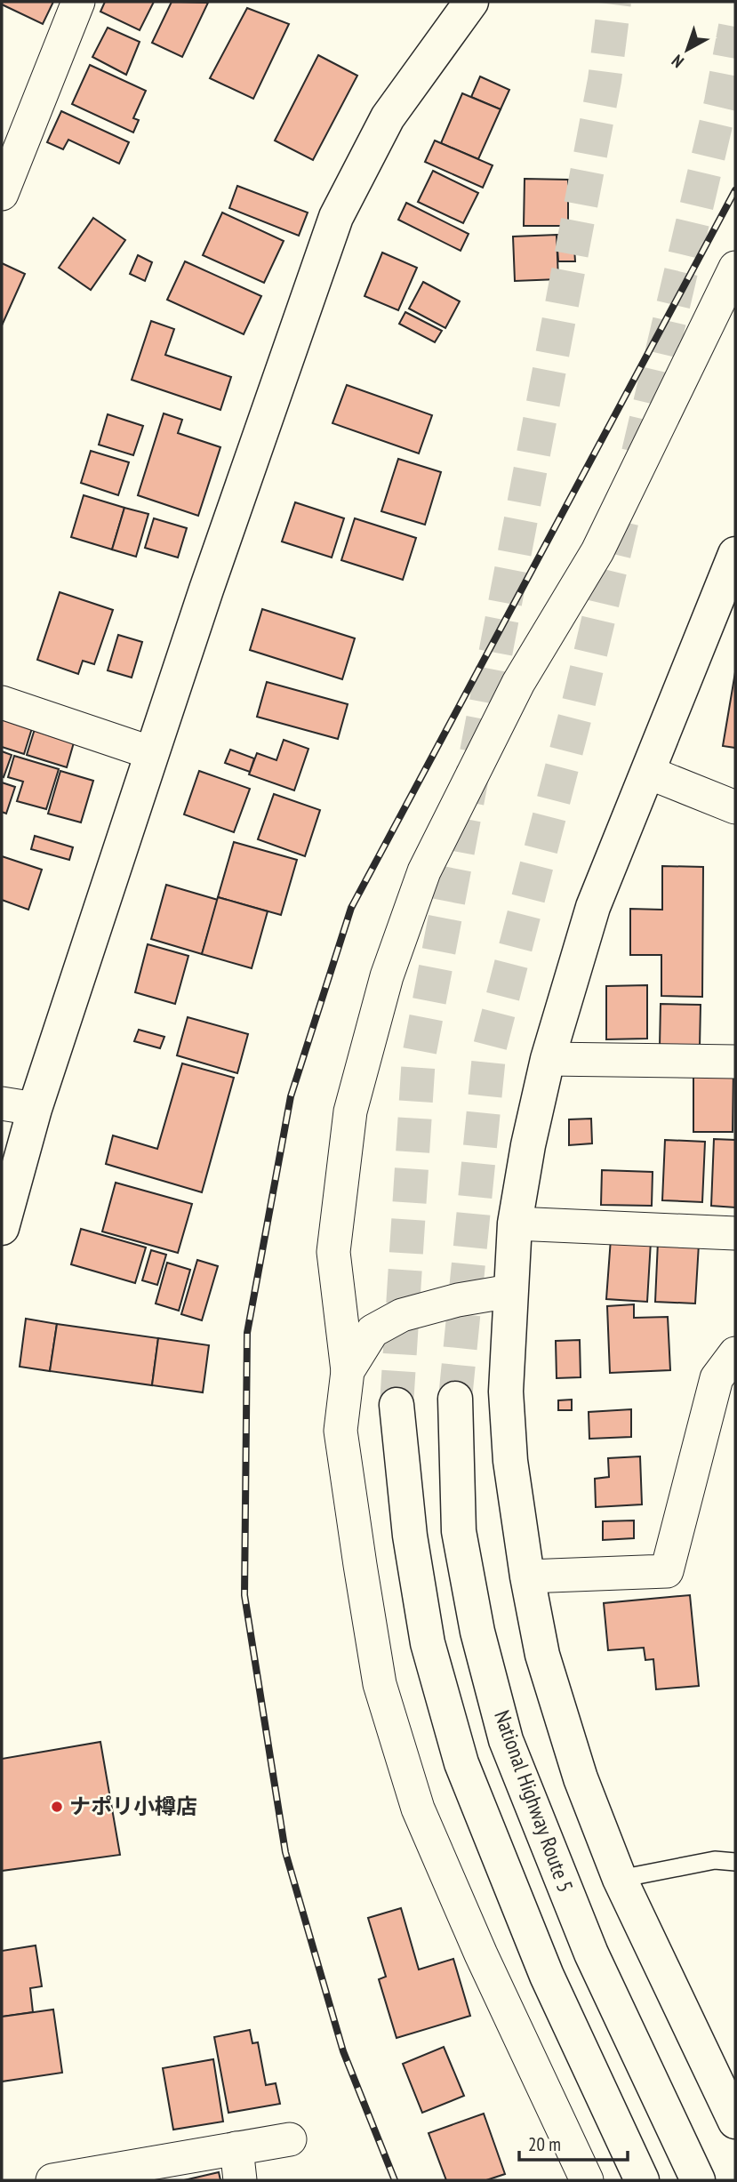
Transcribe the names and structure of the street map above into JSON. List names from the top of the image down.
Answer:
{
  "streets": {
    "main road": ["National Highway Route 5"]
  },
  "places": ["ナポリ小樽店"],
  "scale_bar": "20 m",
  "north": "bottom left"
}
